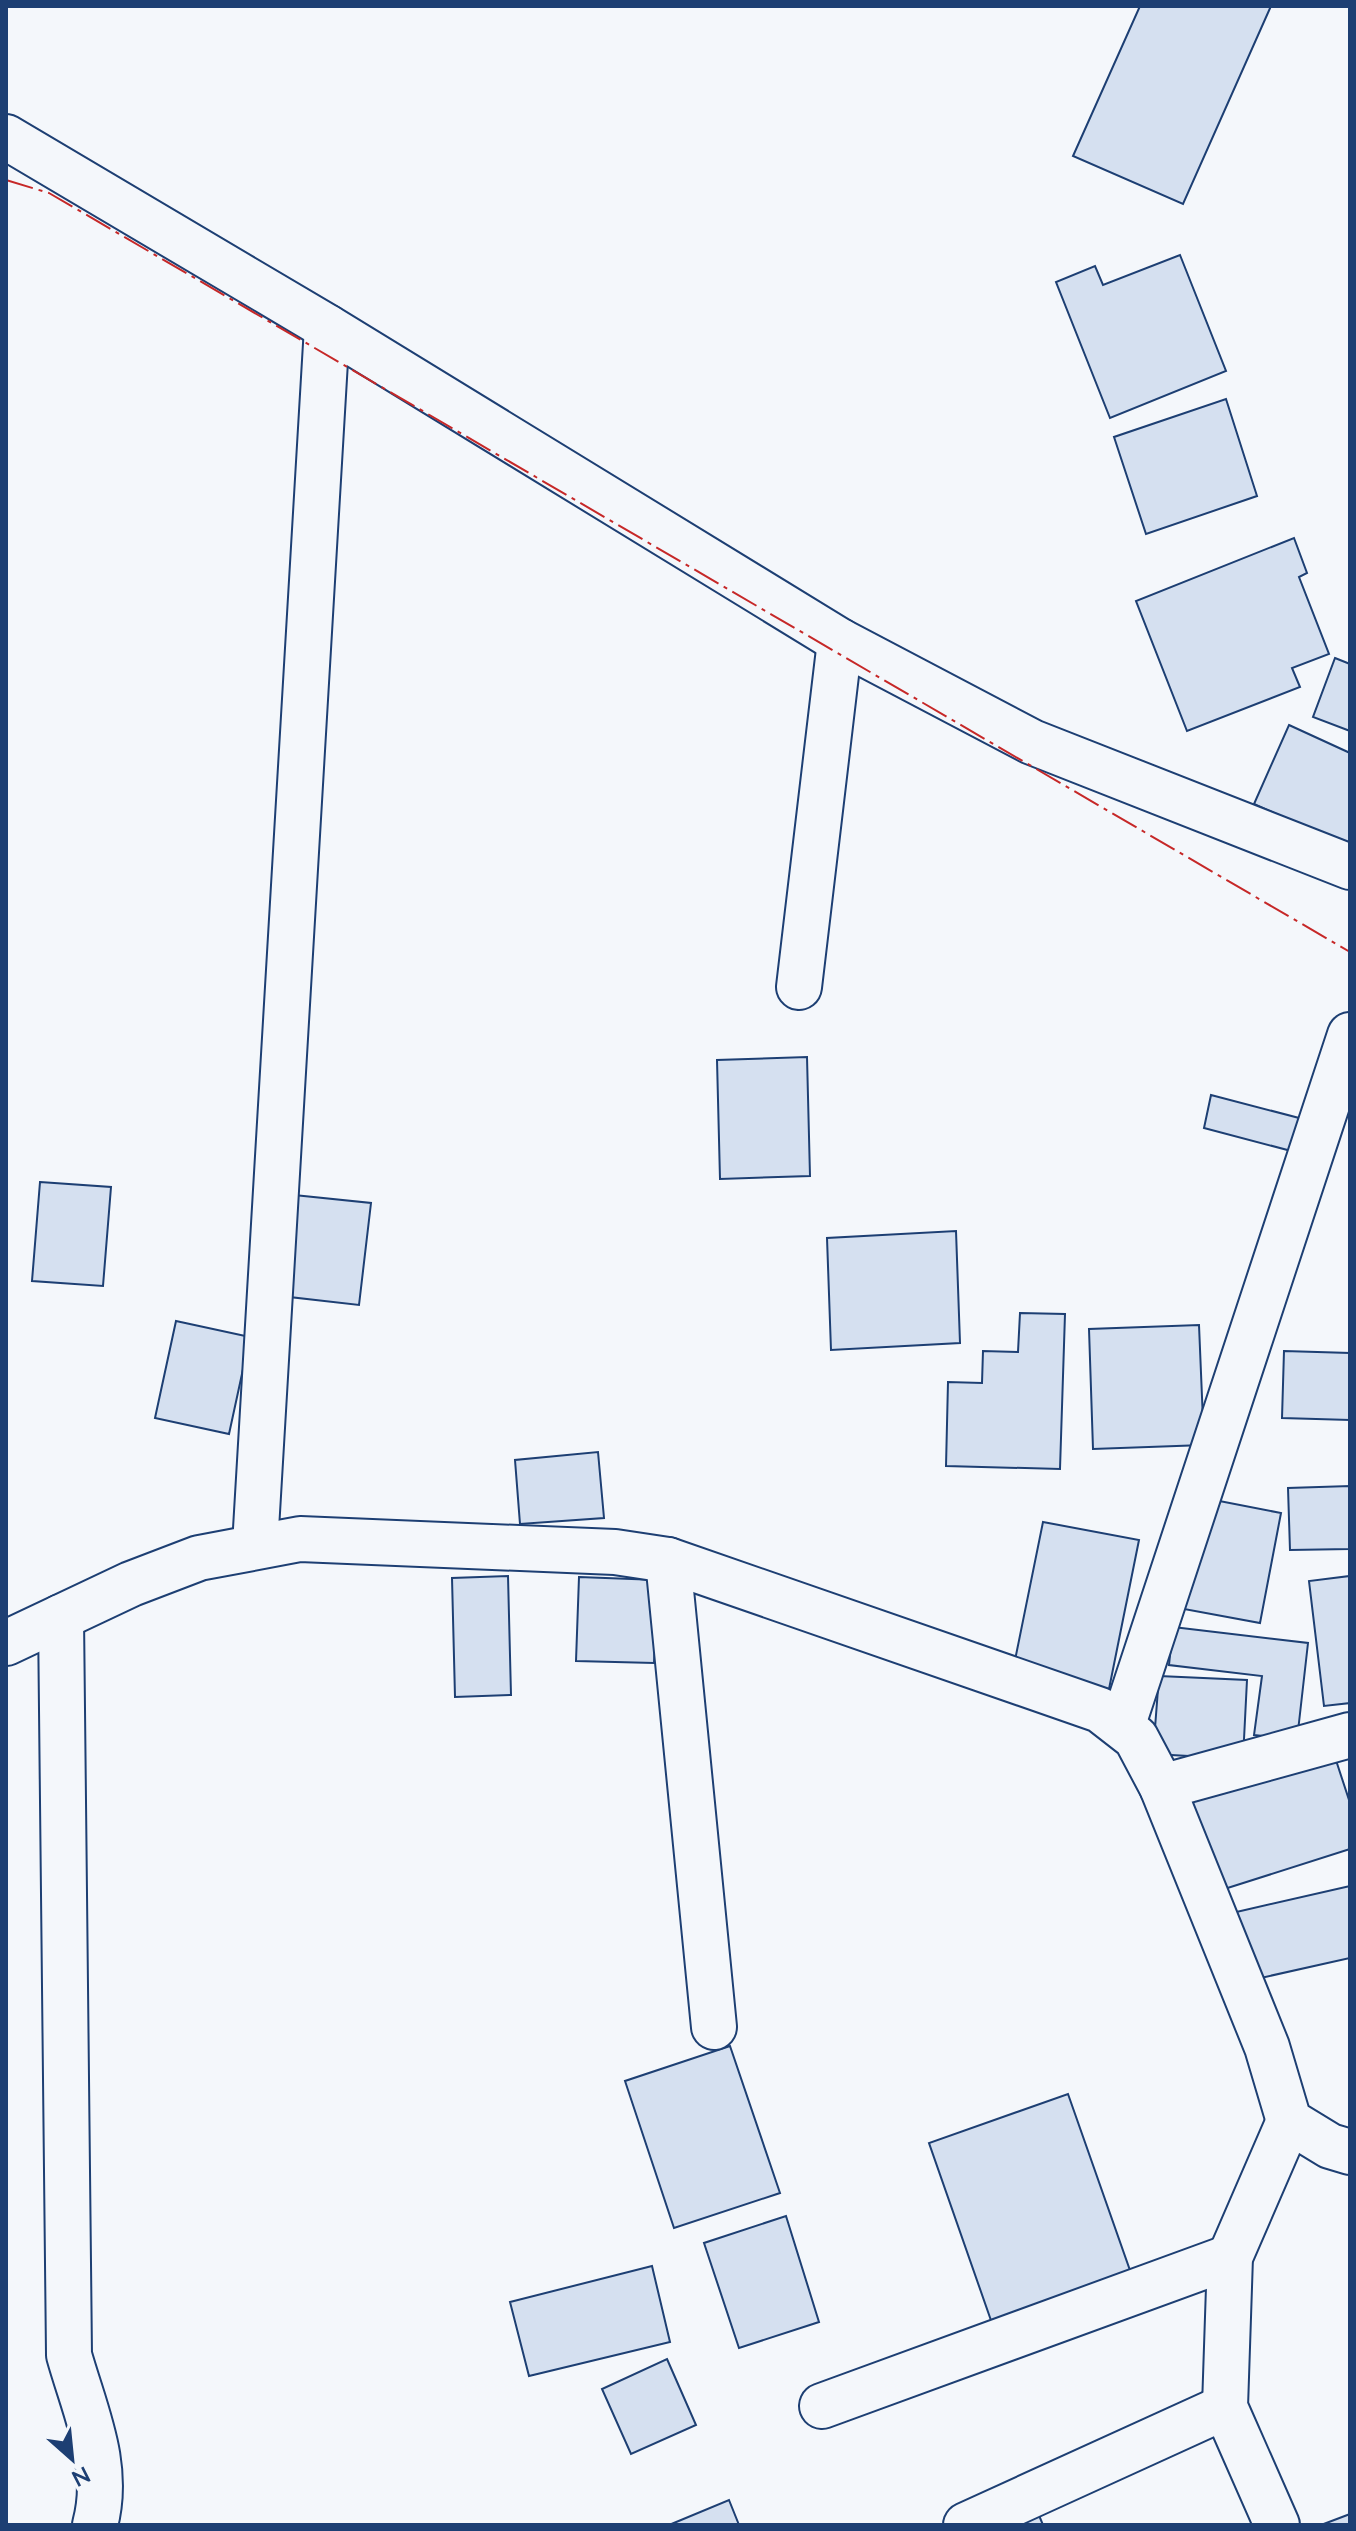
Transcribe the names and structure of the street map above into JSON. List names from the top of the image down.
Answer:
{
  "north": "bottom right"
}
